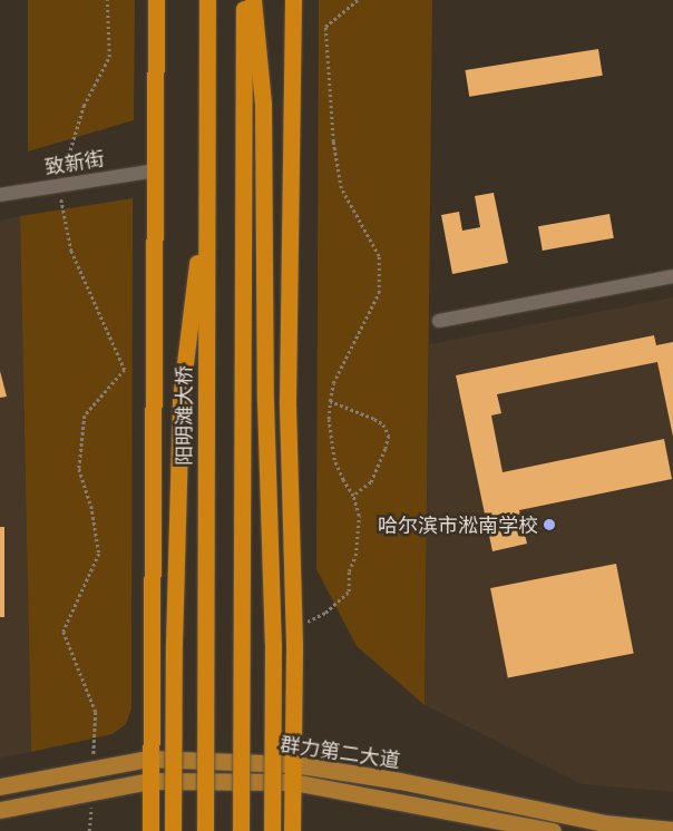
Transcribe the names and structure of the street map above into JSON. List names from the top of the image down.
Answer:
{
  "streets": {
    "highway": ["阳明滩大桥"],
    "main road": ["群力第二大道"],
    "street": ["致新街"]
  },
  "places": ["哈尔滨市淞南学校"]
}
